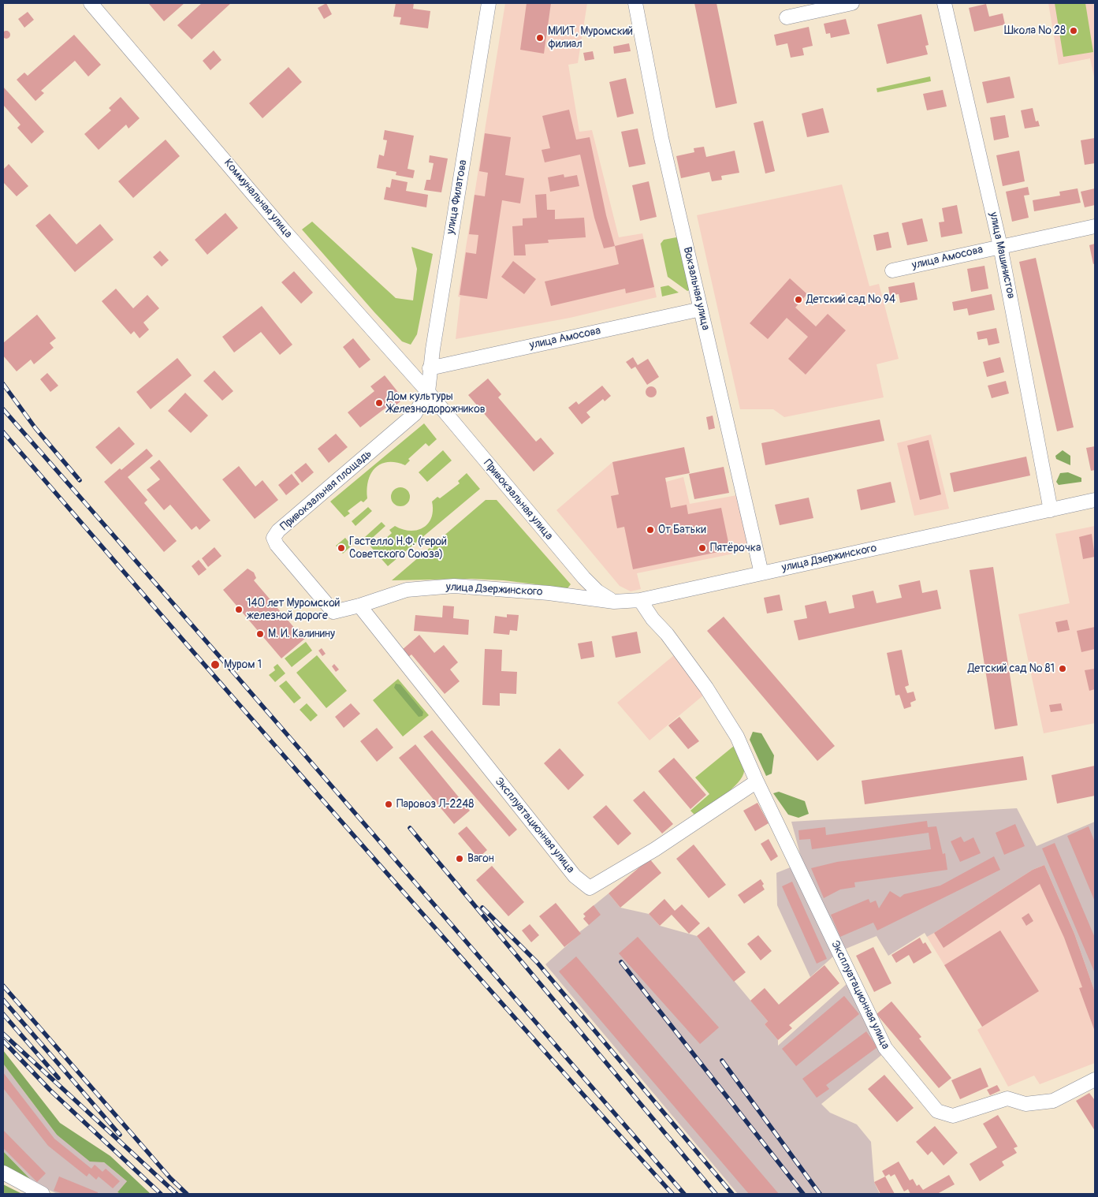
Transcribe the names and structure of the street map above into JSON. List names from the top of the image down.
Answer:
{
  "streets": {
    "street": [
      "улица Филатова",
      "Коммунальная улица",
      "улица Машинистов",
      "улица Амосова",
      "Вокзальная улица",
      "Привокзальная площадь",
      "Привокзальная улица",
      "улица Дзержинского",
      "Эксплуатационная улица"
    ]
  },
  "crossings": [
    ["улица Филатова", "Коммунальная улица"],
    ["улица Филатова", "улица Амосова"],
    ["улица Филатова", "Привокзальная площадь"],
    ["улица Филатова", "Привокзальная улица"],
    ["Коммунальная улица", "Привокзальная площадь"],
    ["Коммунальная улица", "Привокзальная улица"],
    ["улица Машинистов", "улица Амосова"],
    ["улица Машинистов", "улица Дзержинского"],
    ["улица Амосова", "Вокзальная улица"],
    ["Вокзальная улица", "улица Дзержинского"],
    ["Привокзальная площадь", "Привокзальная улица"],
    ["Привокзальная площадь", "улица Дзержинского"],
    ["Привокзальная улица", "улица Дзержинского"],
    ["улица Дзержинского", "Эксплуатационная улица"]
  ],
  "places": [
    "Школа № 28",
    "МИИТ, Муромский филиал",
    "Детский сад № 94",
    "Дом культуры Железнодорожников",
    "От Батьки",
    "Гастелло Н.Ф. (герой Советского Союза)",
    "Пятёрочка",
    "140 лет Муромской железной дороге",
    "М. И. Калинину",
    "Муром 1",
    "Детский сад № 81",
    "Паровоз Л-2248",
    "Вагон"
  ]
}
